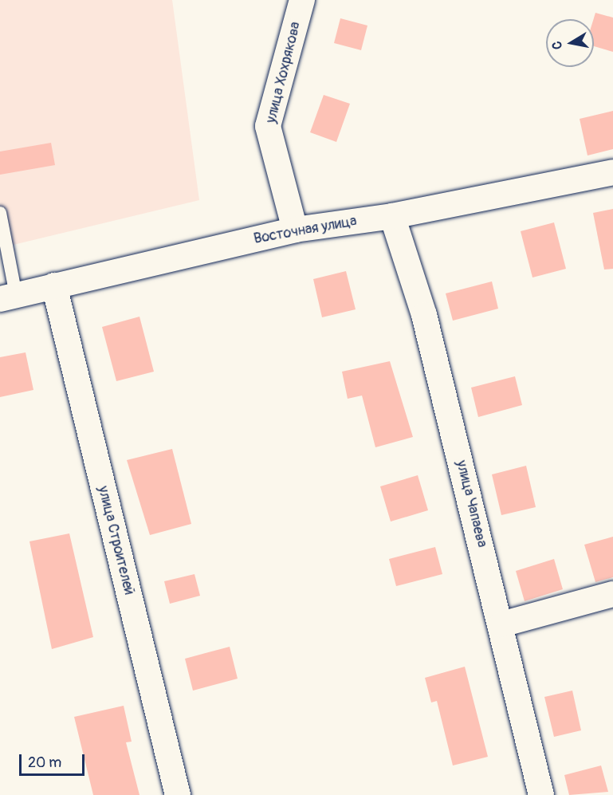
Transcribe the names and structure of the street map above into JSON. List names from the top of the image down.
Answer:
{
  "streets": {
    "street": [
      "улица Хохрякова",
      "Восточная улица",
      "улица Чапаева",
      "улица Строителей"
    ]
  },
  "crossings": [
    ["улица Хохрякова", "Восточная улица"],
    ["Восточная улица", "улица Чапаева"],
    ["Восточная улица", "улица Строителей"]
  ],
  "scale_bar": "20 m",
  "north": "left"
}
